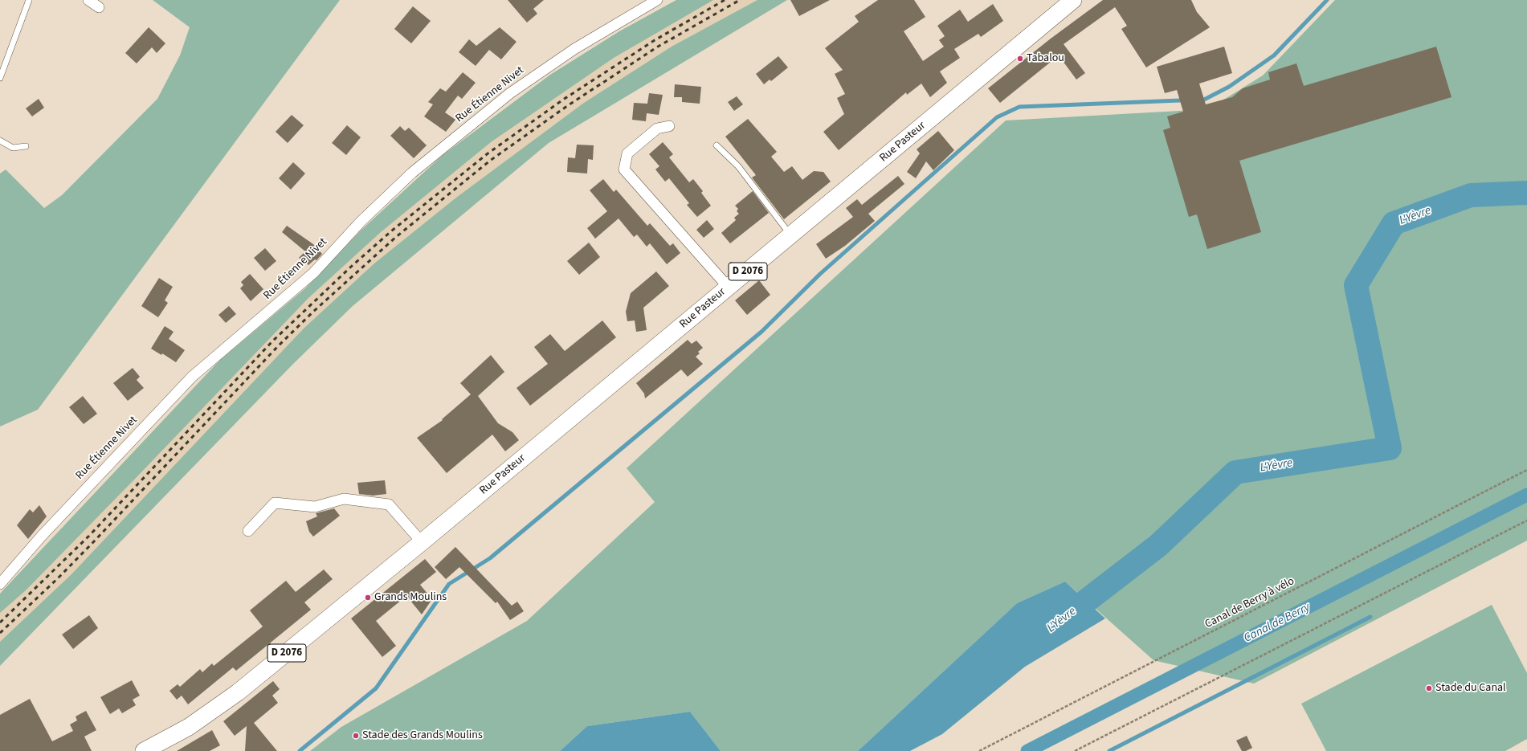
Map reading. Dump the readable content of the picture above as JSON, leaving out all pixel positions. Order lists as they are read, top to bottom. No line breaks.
{"streets":{"main road":["Rue Pasteur","D 2076"],"street":["Rue Étienne Nivet"],"path":["Canal de Berry à vélo"]},"crossings":[["Rue Pasteur","D 2076"]],"water":["L'Yèvre","Canal de Berry"],"places":["Tabalou","Grands Moulins","Stade du Canal","Stade des Grands Moulins"]}
